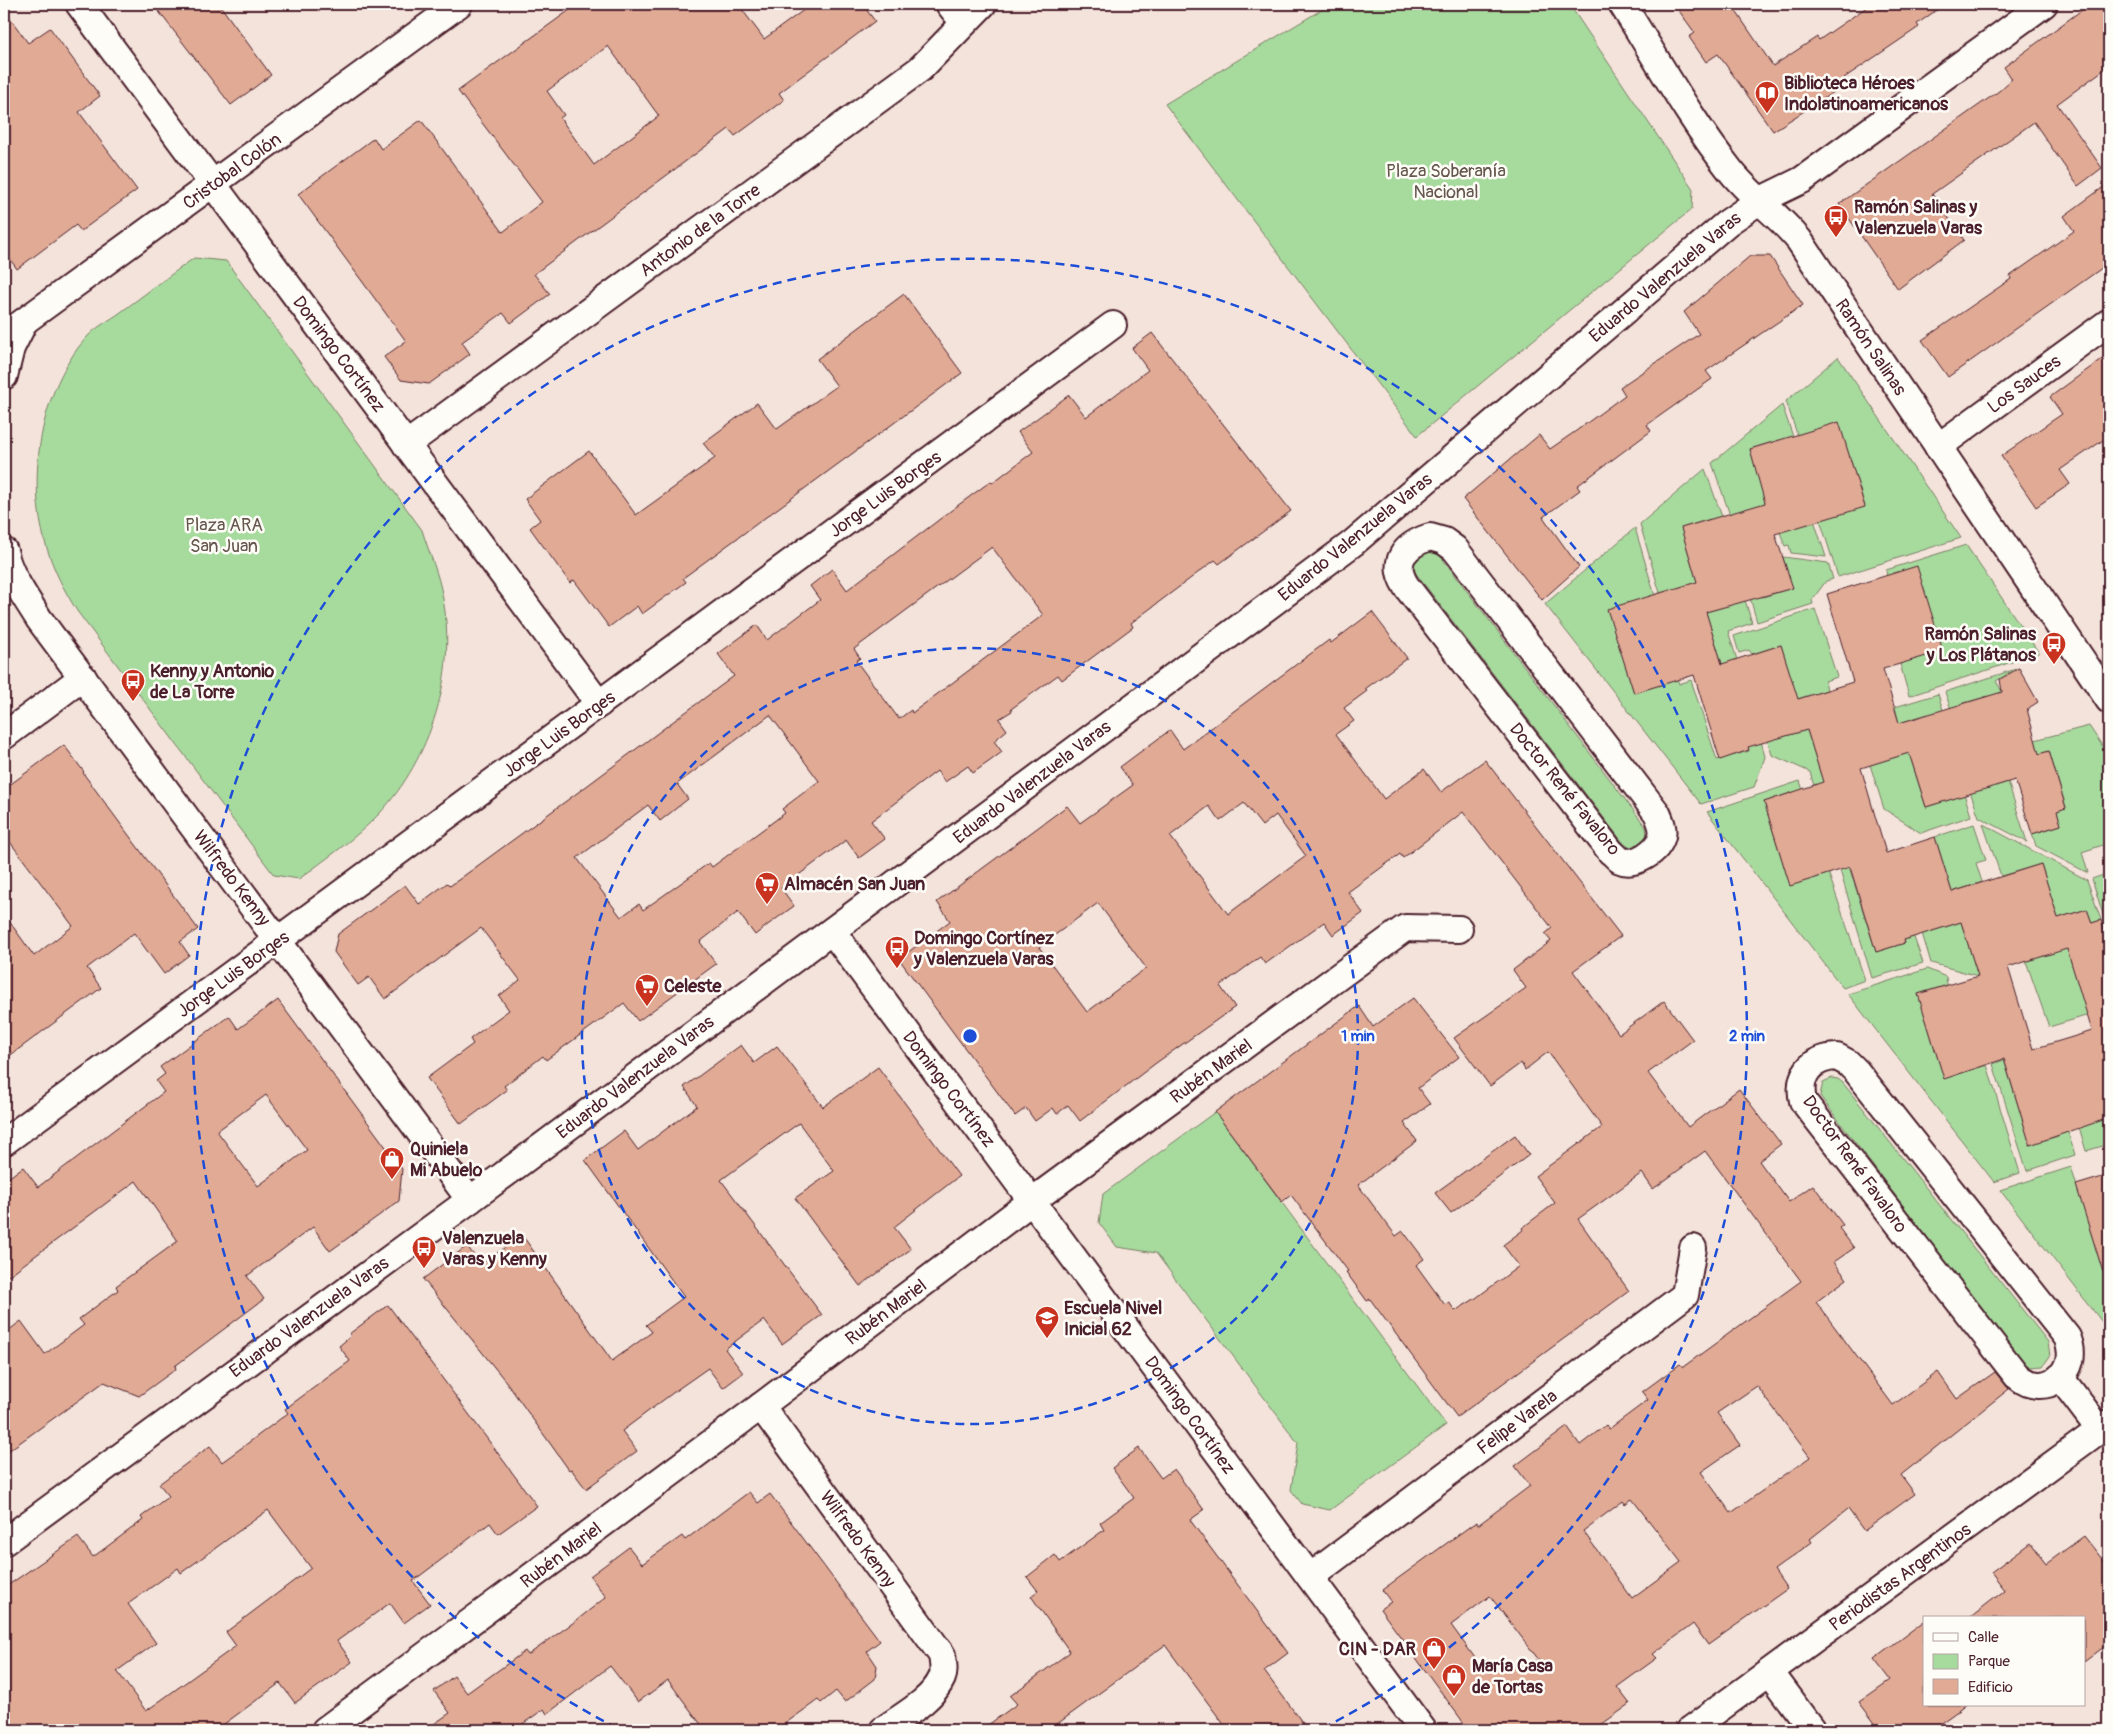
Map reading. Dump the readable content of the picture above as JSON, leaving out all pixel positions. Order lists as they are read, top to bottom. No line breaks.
{"streets":{"street":["Cristobal Colón","Antonio de la Torre","Eduardo Valenzuela Varas","Ramón Salinas","Domingo Cortínez","Los Sauces","Jorge Luis Borges","Doctor René Favaloro","Wilfredo Kenny","Rubén Mariel","Felipe Varela","Periodistas Argentinos"]},"crossings":[["Cristobal Colón","Domingo Cortínez"],["Antonio de la Torre","Domingo Cortínez"],["Eduardo Valenzuela Varas","Ramón Salinas"],["Eduardo Valenzuela Varas","Domingo Cortínez"],["Eduardo Valenzuela Varas","Wilfredo Kenny"],["Ramón Salinas","Los Sauces"],["Domingo Cortínez","Jorge Luis Borges"],["Domingo Cortínez","Rubén Mariel"],["Domingo Cortínez","Felipe Varela"],["Jorge Luis Borges","Wilfredo Kenny"],["Wilfredo Kenny","Rubén Mariel"]],"parks":["Plaza Soberanía Nacional","Plaza ARA San Juan"],"places":{"library":["Biblioteca Héroes Indolatinoamericanos"],"bus stop":["Ramón Salinas y Valenzuela Varas","Ramón Salinas y Los Plátanos","Kenny y Antonio de La Torre","Domingo Cortínez y Valenzuela Varas","Valenzuela Varas y Kenny"],"supermarket":["Almacén San Juan","Celeste"],"shop":["Quiniela Mi Abuelo","CIN - DAR","María Casa de Tortas"],"school or university":["Escuela Nivel Inicial 62"]},"legend":["Calle","Parque","Edificio"],"rings":["1 min","2 min"]}
